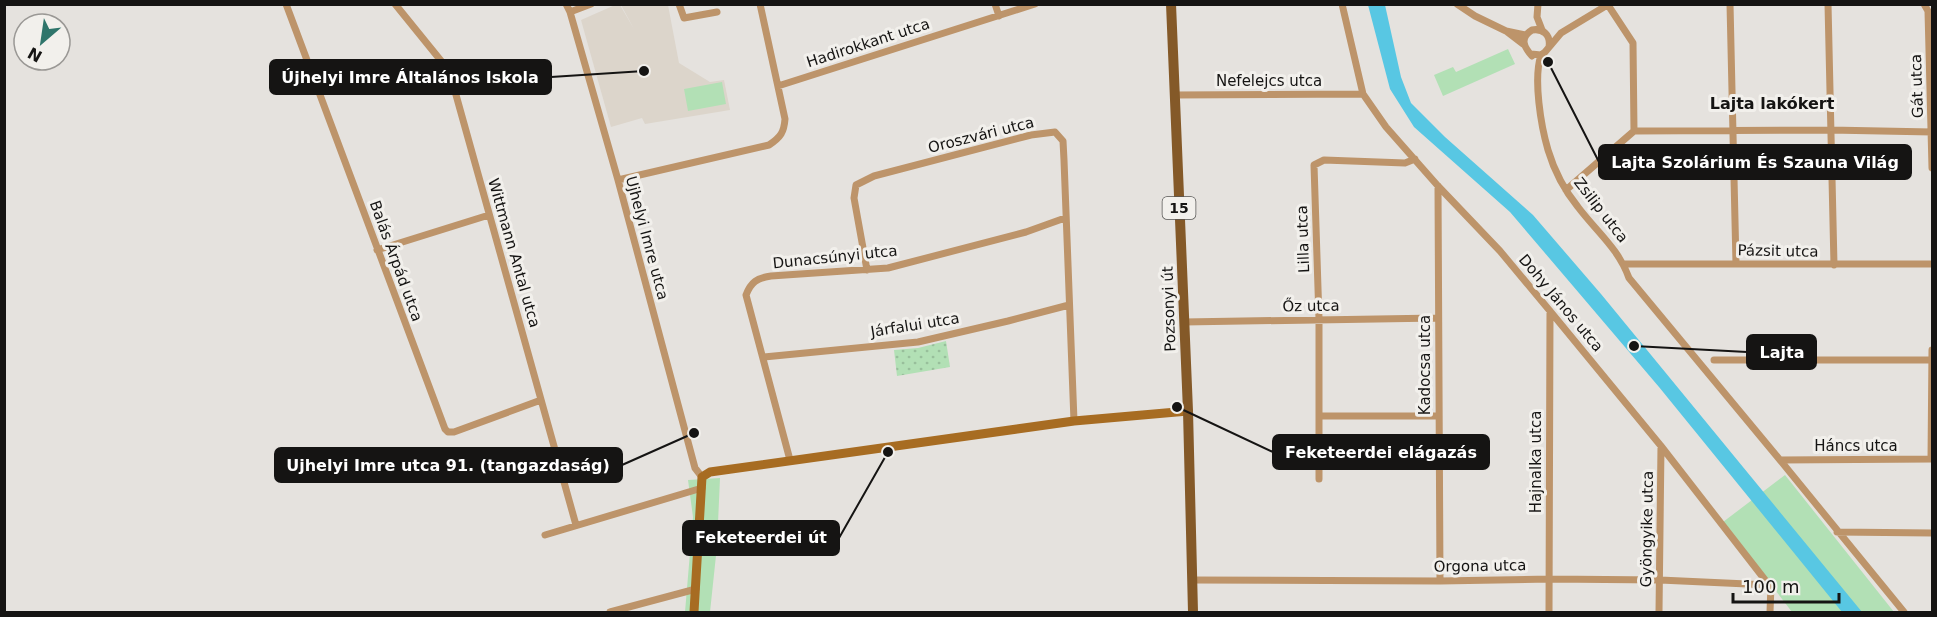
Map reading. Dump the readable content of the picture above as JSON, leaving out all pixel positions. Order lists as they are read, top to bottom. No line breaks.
{"streets":{"main road":["15","Pozsonyi út"],"street":["Hadirokkant utca","Nefelejcs utca","Gát utca","Oroszvári utca","Zsilip utca","Ujhelyi Imre utca","Lilla utca","Pázsit utca","Wittmann Antal utca","Dunacsúnyi utca","Balás Árpád utca","Dohy János utca","Őz utca","Járfalui utca","Kadocsa utca","Háncs utca","Hajnalka utca","Gyöngyike utca","Orgona utca"]},"crossings":[["Nefelejcs utca","Dohy János utca"],["Nefelejcs utca","Pozsonyi út"],["Oroszvári utca","Dunacsúnyi utca"],["Oroszvári utca","Járfalui utca"],["Zsilip utca","Pázsit utca"],["Zsilip utca","Háncs utca"],["Lilla utca","Dohy János utca"],["Lilla utca","Őz utca"],["Wittmann Antal utca","Balás Árpád utca"],["Dunacsúnyi utca","Járfalui utca"],["Dohy János utca","Kadocsa utca"],["Dohy János utca","Hajnalka utca"],["Dohy János utca","Gyöngyike utca"],["Dohy János utca","Orgona utca"],["Őz utca","Pozsonyi út"],["Őz utca","Kadocsa utca"],["Pozsonyi út","Orgona utca"],["Kadocsa utca","Orgona utca"],["Hajnalka utca","Orgona utca"],["Gyöngyike utca","Orgona utca"]],"districts":["Lajta lakókert"],"places":["Lajta Szolárium És Szauna Világ","Újhelyi Imre Általános Iskola","Lajta","Feketeerdei elágazás","Ujhelyi Imre utca 91. (tangazdaság)","Feketeerdei út"],"scale_bar":"100 m","north":"bottom left"}
